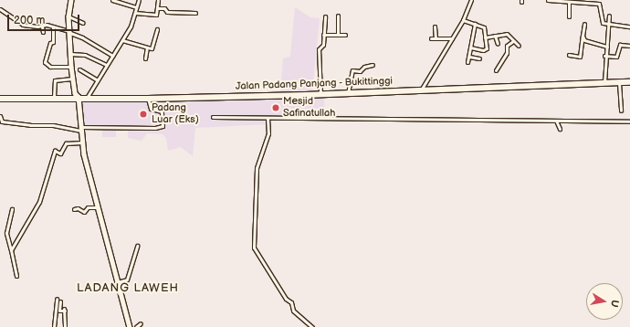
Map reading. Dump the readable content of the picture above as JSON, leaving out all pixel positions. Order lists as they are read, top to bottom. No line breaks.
{"streets":{"highway":["Jalan Padang Panjang - Bukittinggi"]},"districts":["LADANG LAWEH"],"places":["Mesjid Safinatullah","Padang Luar (Eks)"],"scale_bar":"200 m","north":"right"}
